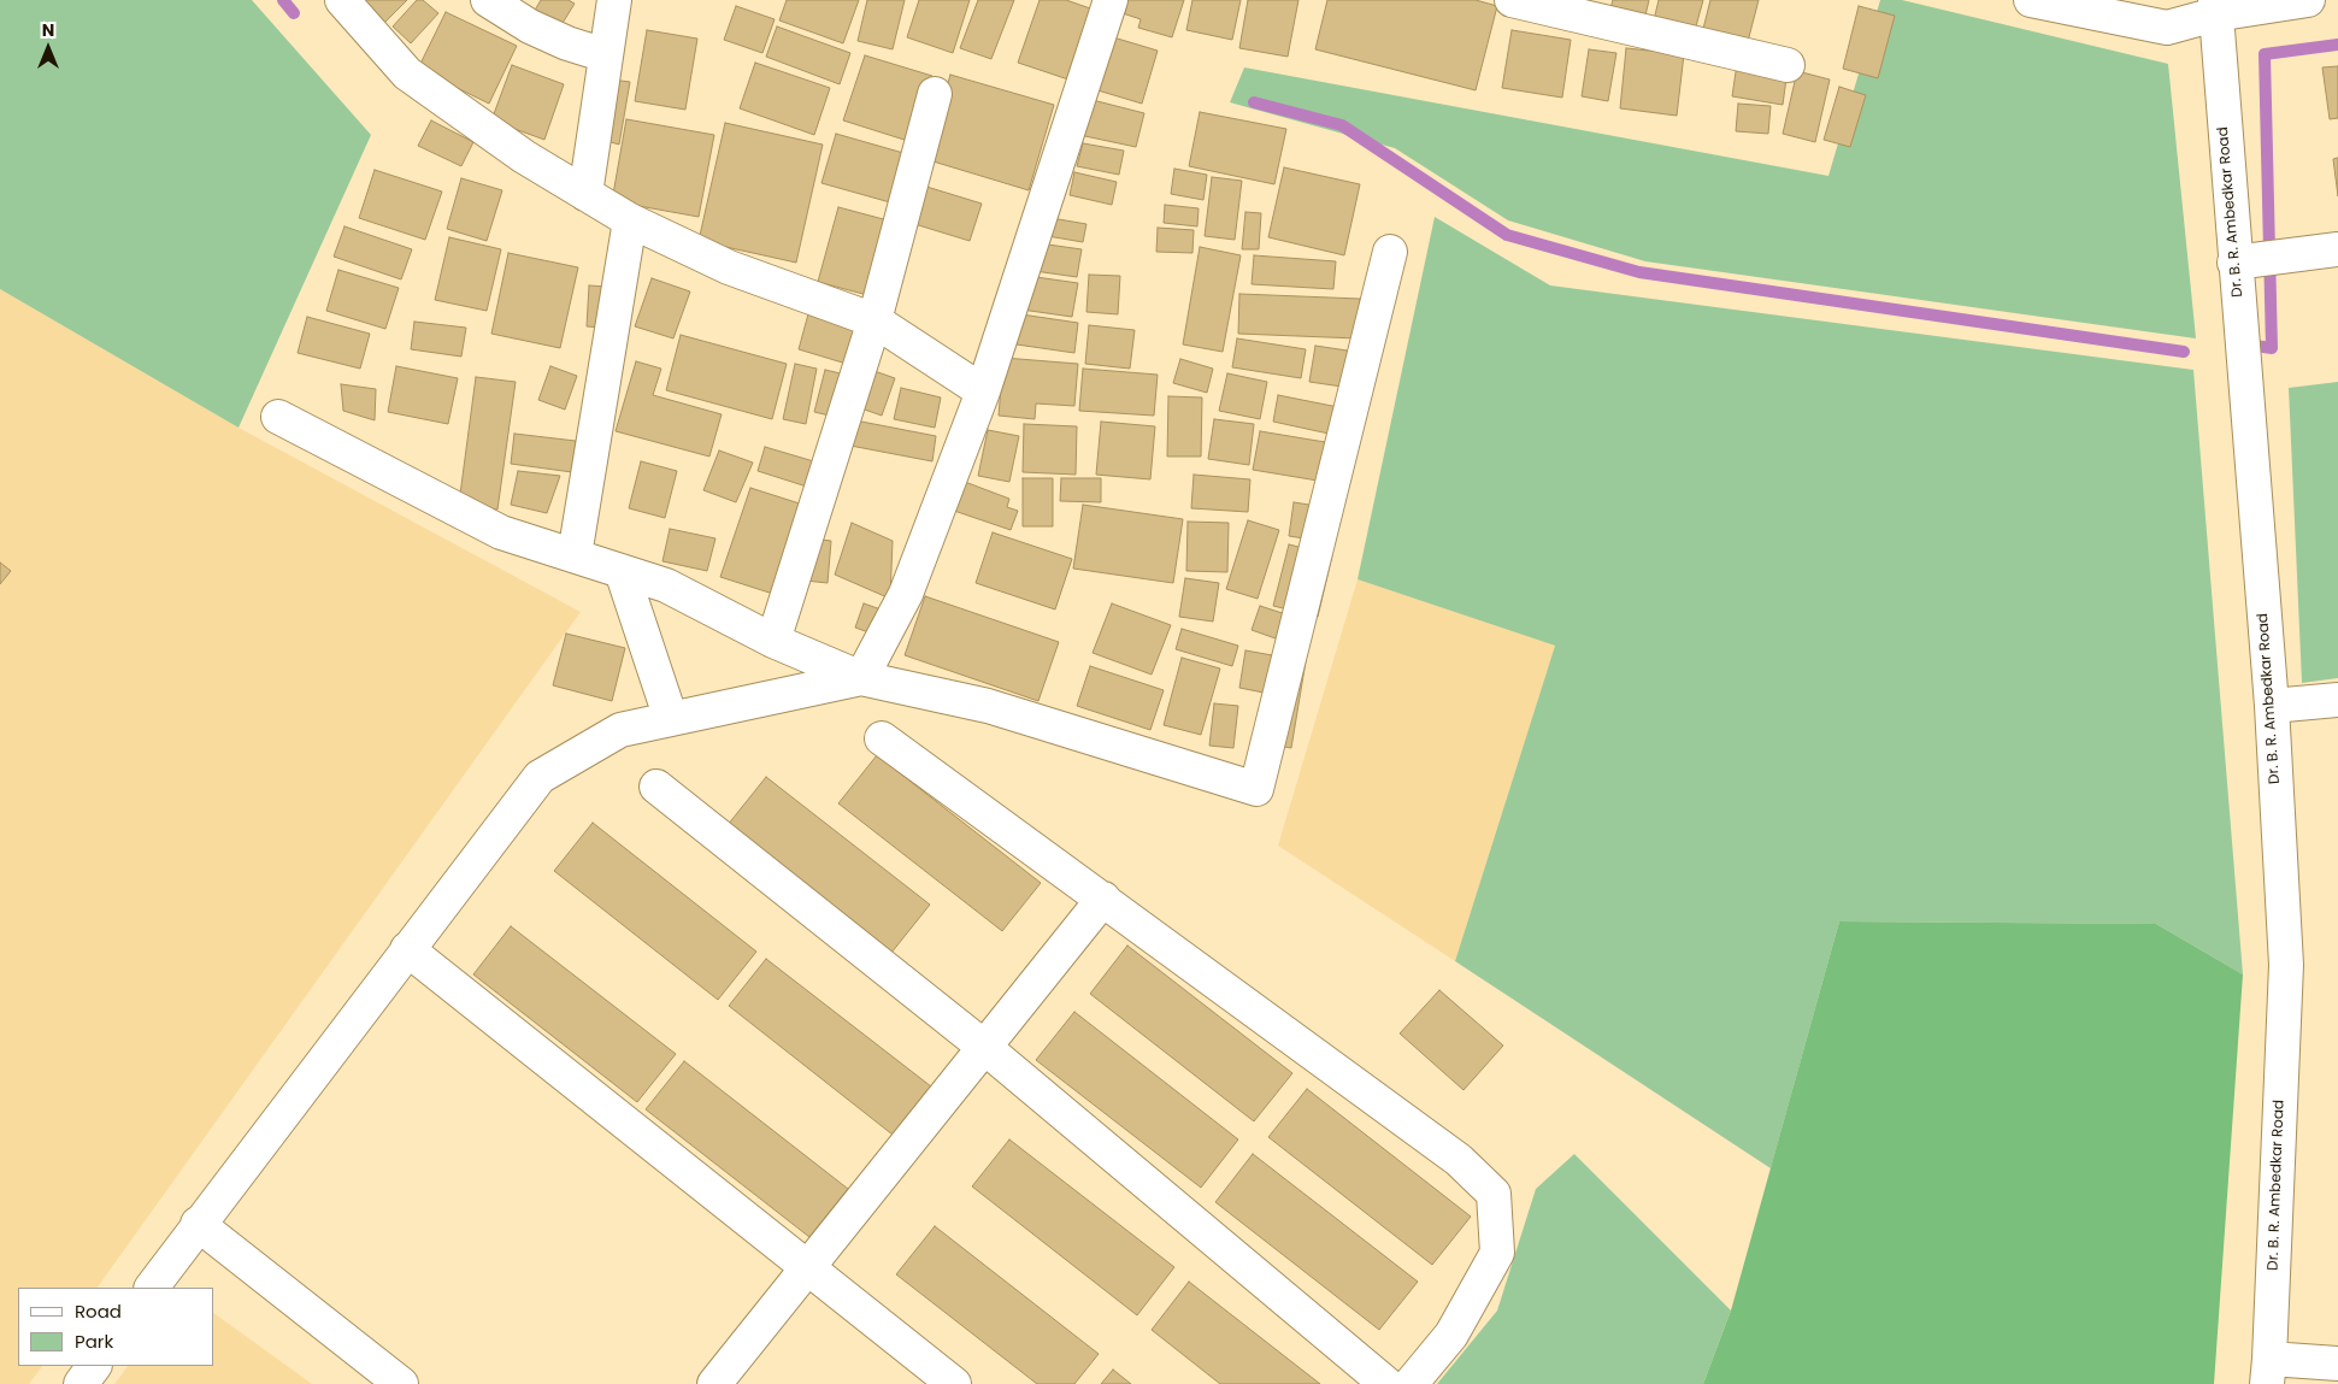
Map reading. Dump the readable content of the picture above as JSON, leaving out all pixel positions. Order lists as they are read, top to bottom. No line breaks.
{"streets":{"street":["Dr. B. R. Ambedkar Road"]},"legend":["Road","Park"],"north":"top"}
